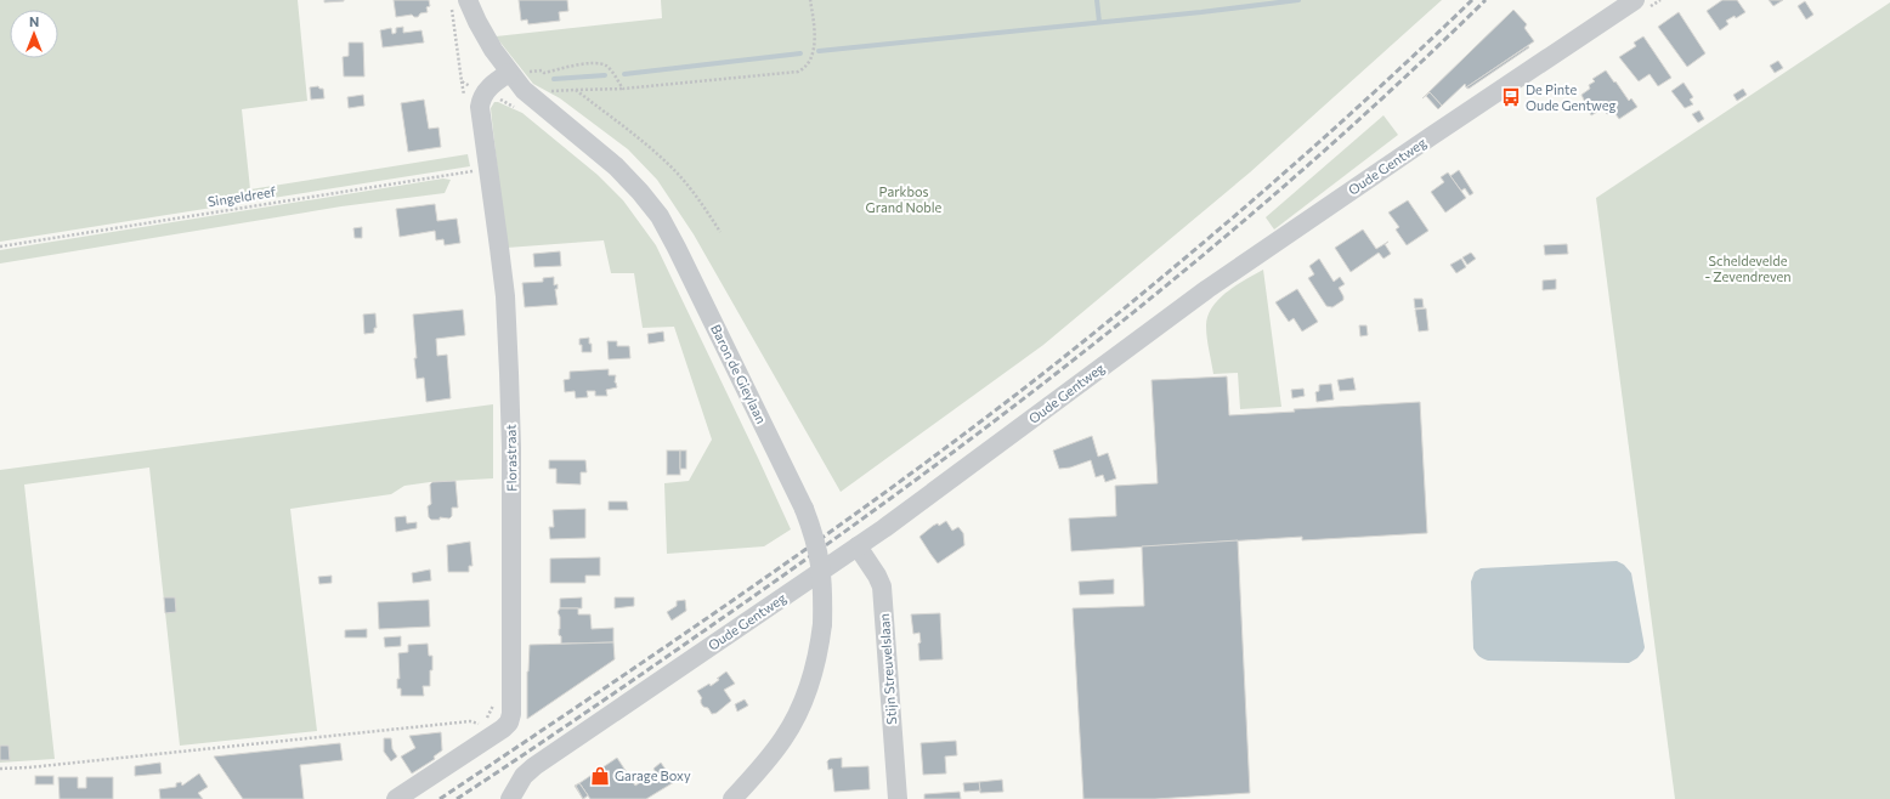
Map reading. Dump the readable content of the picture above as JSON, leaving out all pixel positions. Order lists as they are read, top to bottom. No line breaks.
{"streets":{"street":["Oude Gentweg","Baron de Gieylaan","Florastraat","Stijn Streuvelslaan"],"path":["Singeldreef"]},"crossings":[["Oude Gentweg","Stijn Streuvelslaan"]],"parks":["Parkbos Grand Noble","Scheldevelde - Zevendreven"],"places":{"bus stop":["De Pinte Oude Gentweg"],"shop":["Garage Boxy"]},"north":"top"}
